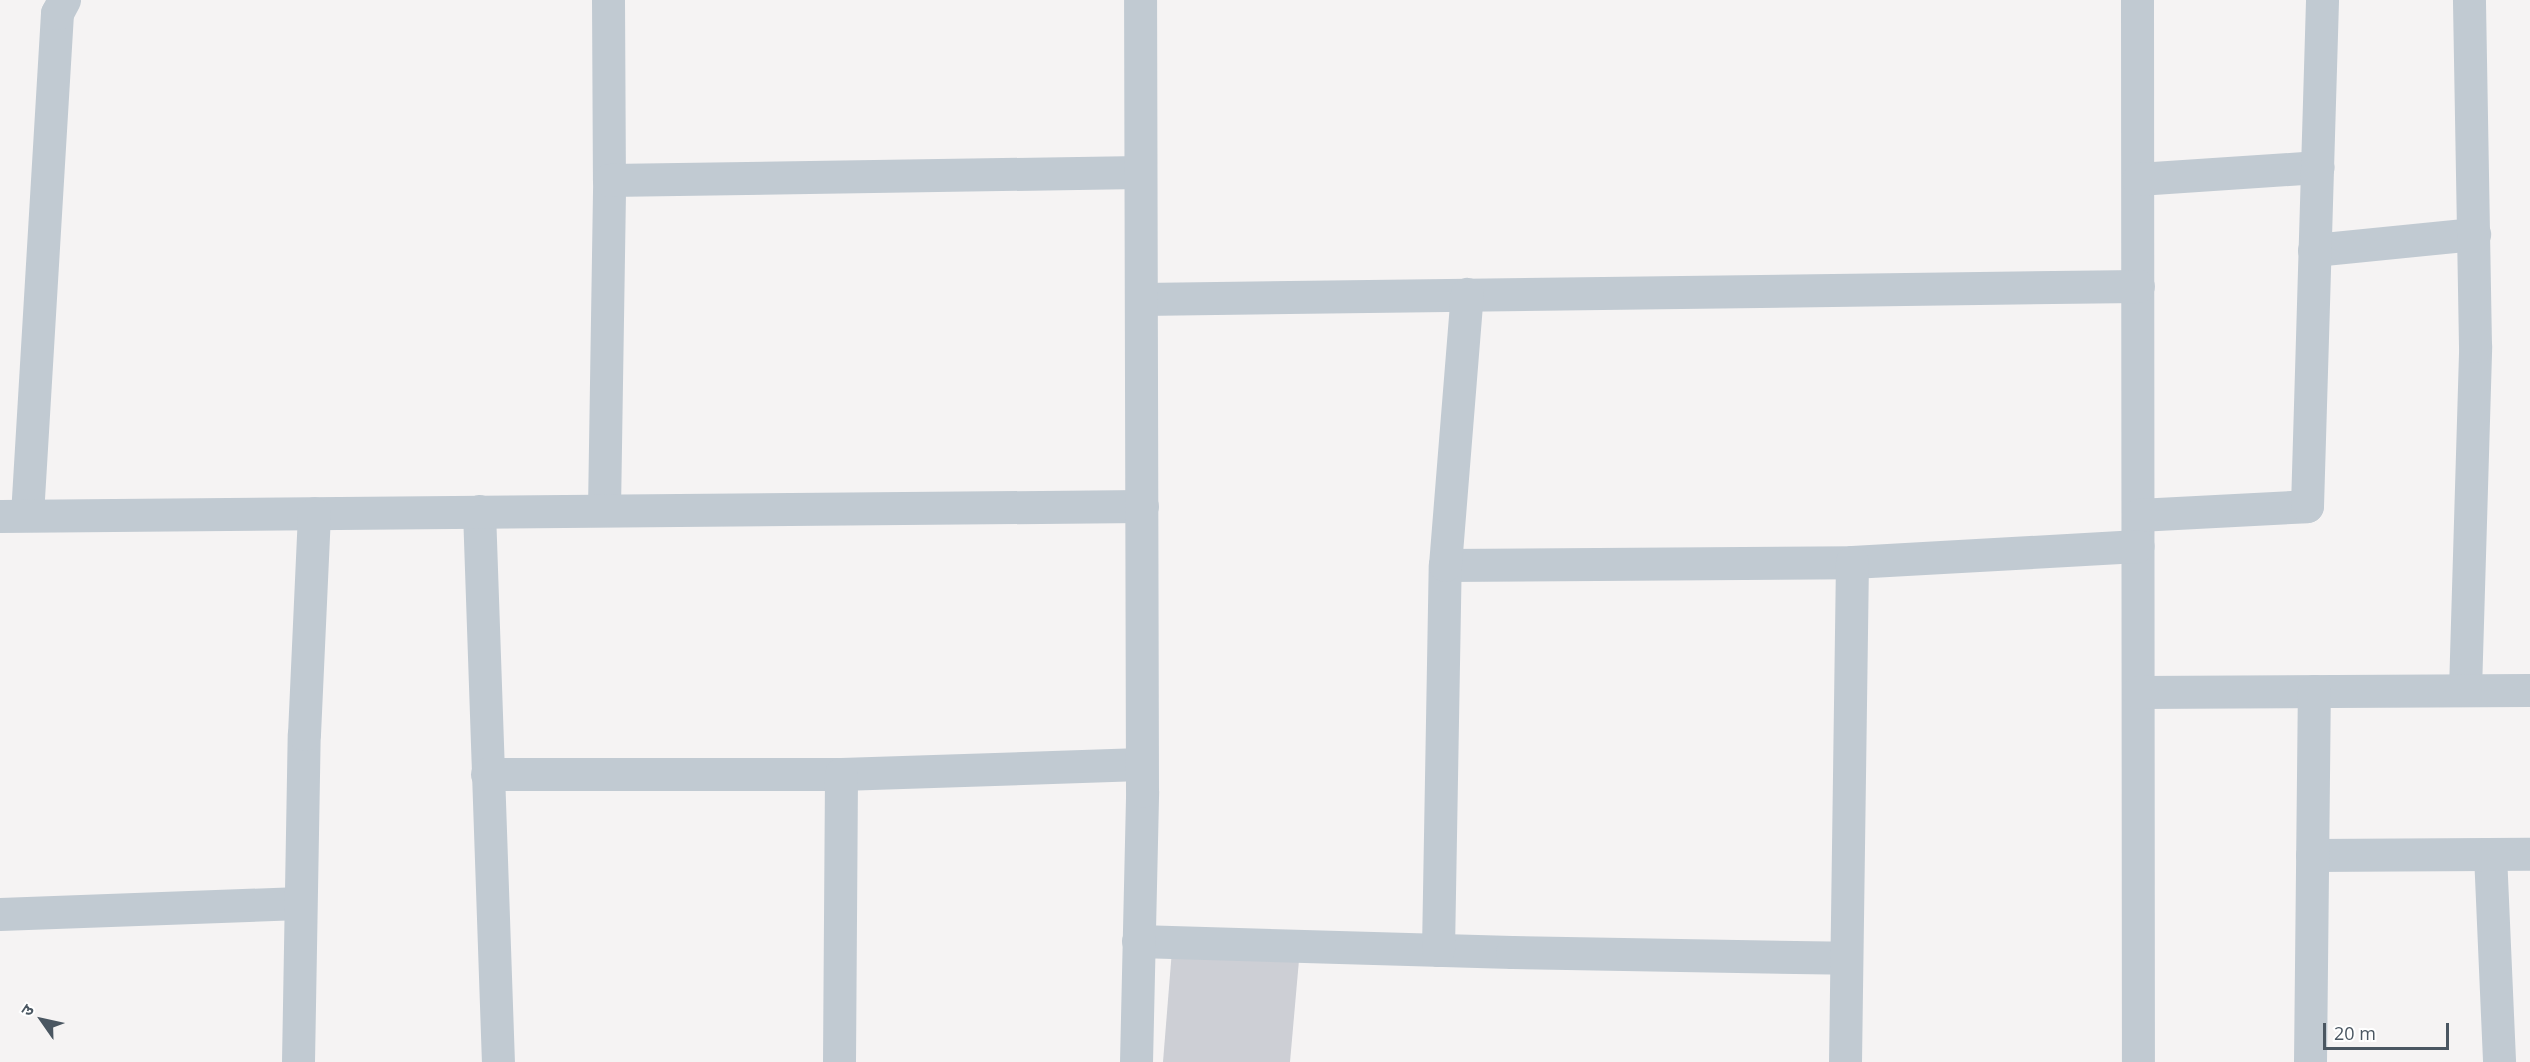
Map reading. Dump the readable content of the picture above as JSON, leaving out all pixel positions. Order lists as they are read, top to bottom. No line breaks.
{"scale_bar":"20 m","north":"top left"}
